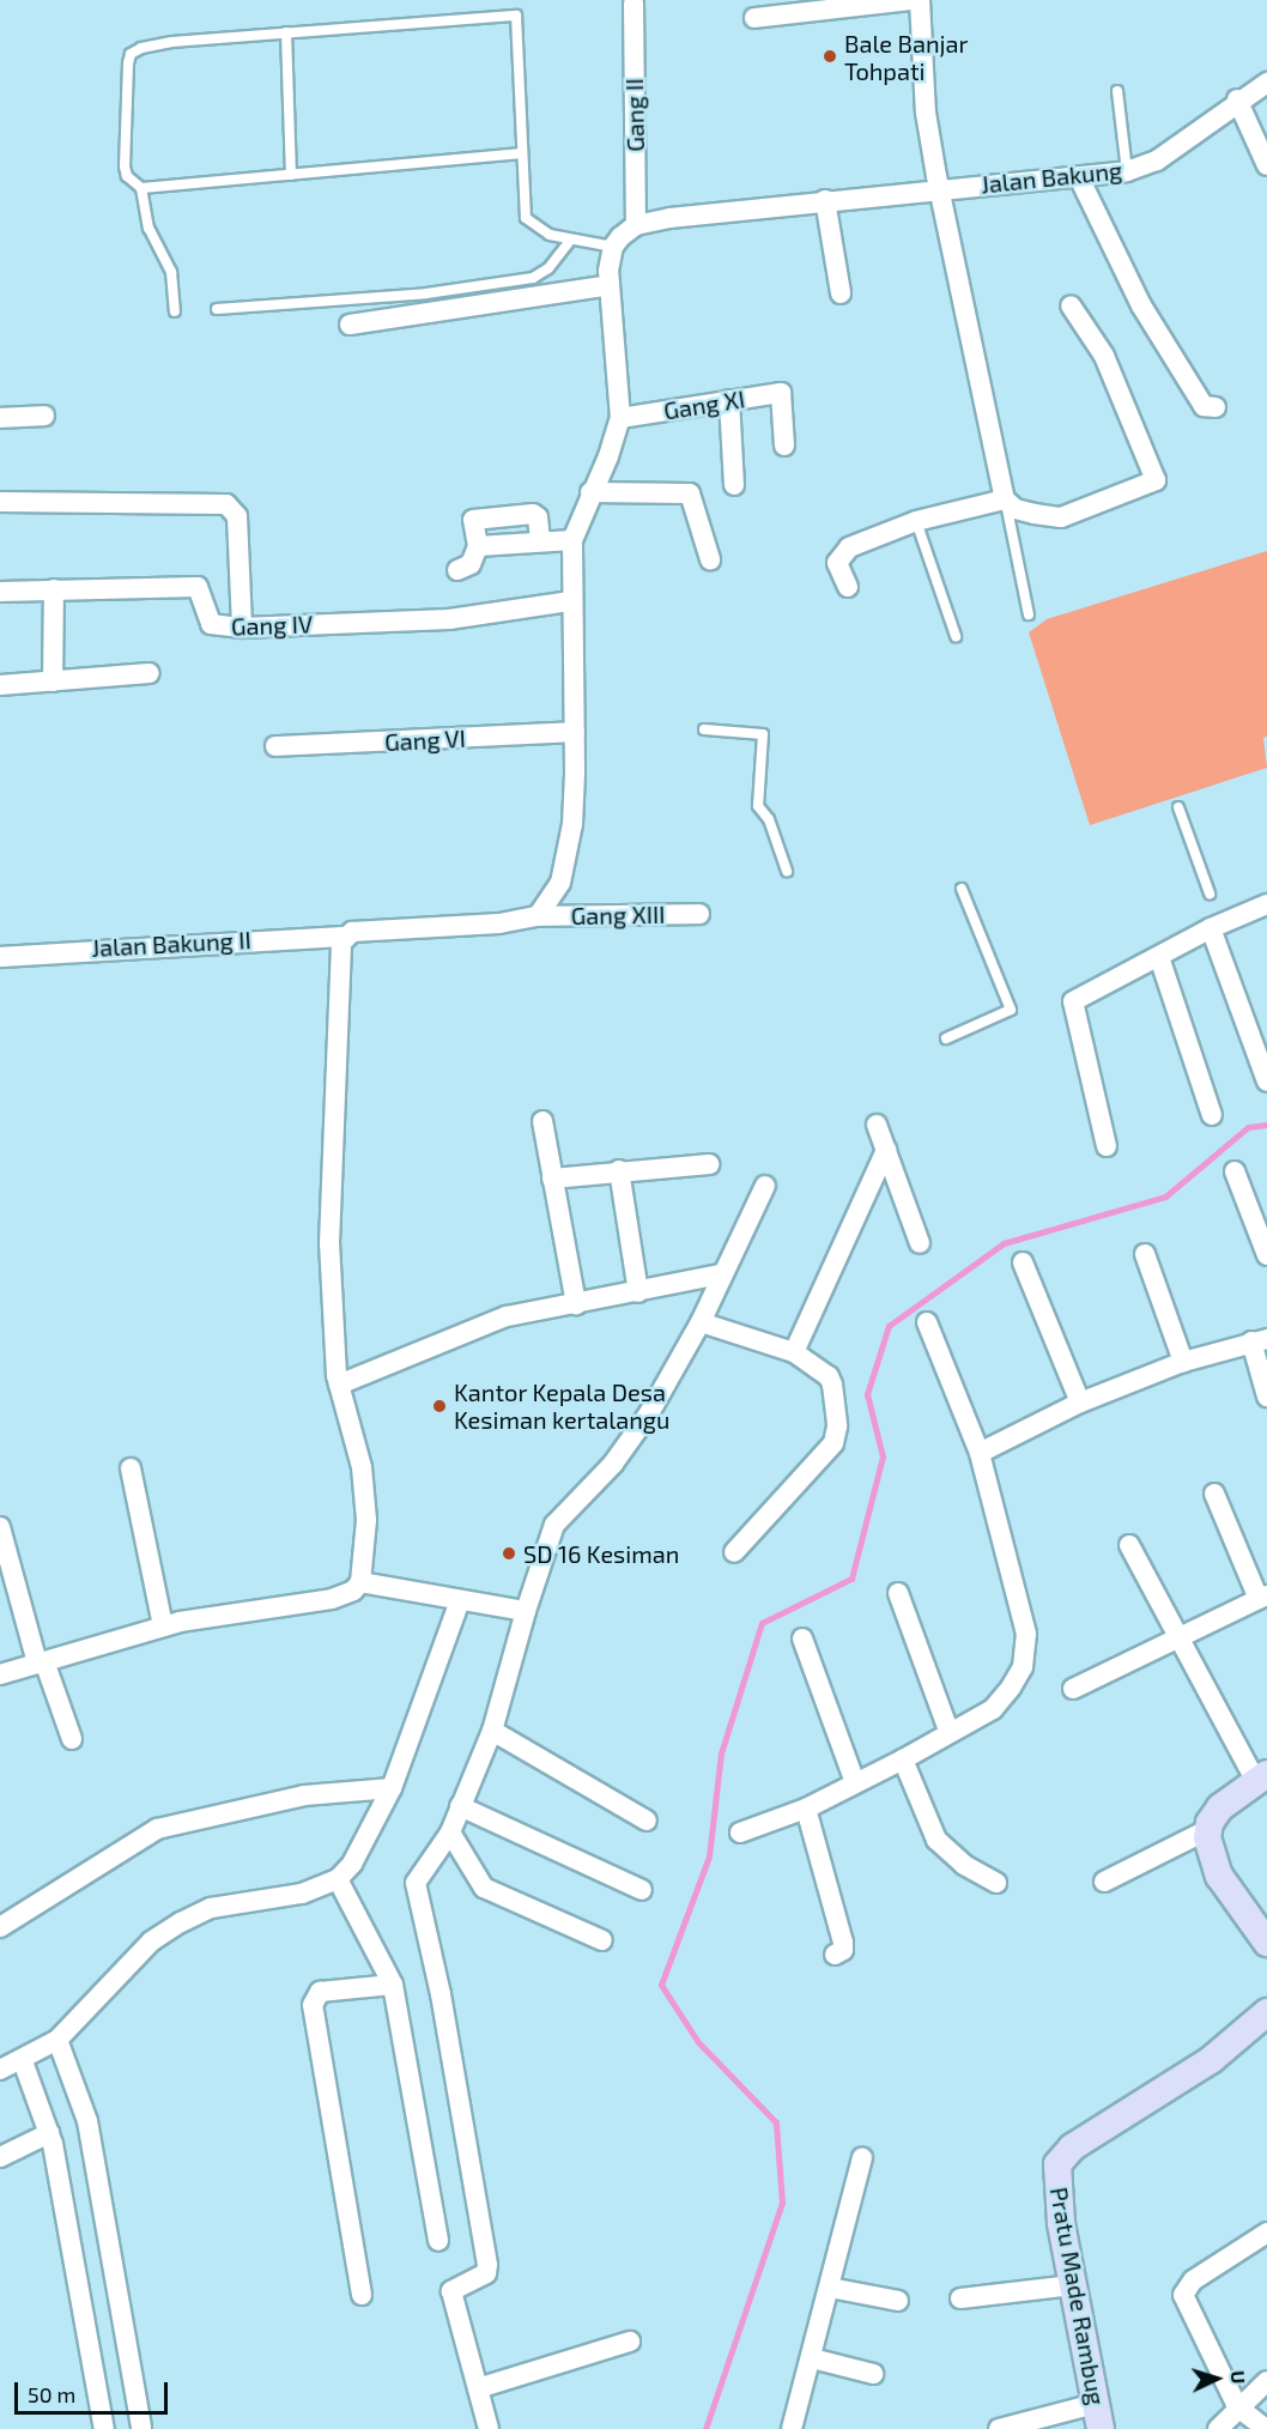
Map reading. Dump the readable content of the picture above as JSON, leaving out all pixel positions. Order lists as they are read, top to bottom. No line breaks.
{"streets":{"street":["Gang II","Jalan Bakung","Gang XI","Gang IV","Gang VI","Gang XIII","Jalan Bakung II","Pratu Made Rambug"]},"crossings":[["Gang II","Jalan Bakung"],["Gang XIII","Jalan Bakung II"]],"places":["Bale Banjar Tohpati","Kantor Kepala Desa Kesiman kertalangu","SD 16 Kesiman"],"scale_bar":"50 m","north":"right"}
